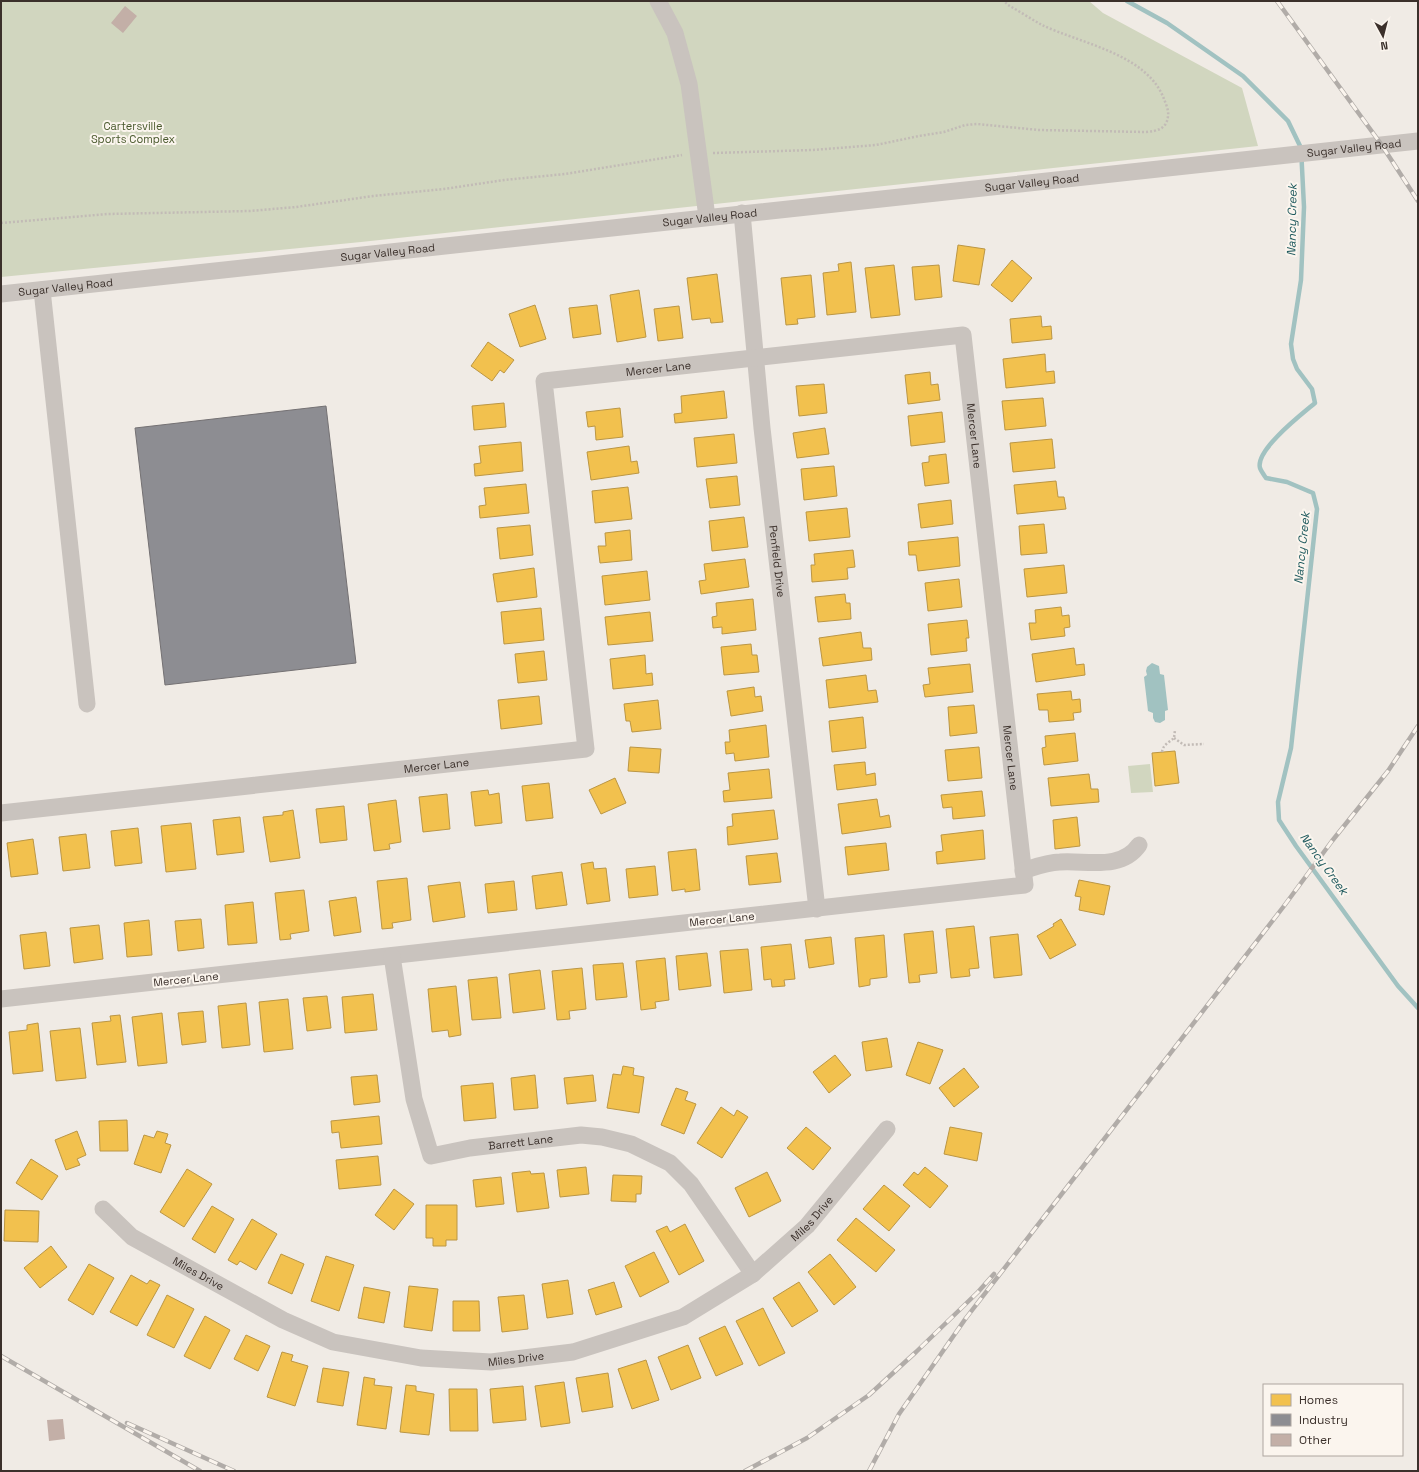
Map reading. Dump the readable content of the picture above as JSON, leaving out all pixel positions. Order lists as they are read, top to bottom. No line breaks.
{"streets":{"street":["Sugar Valley Road","Mercer Lane","Penfield Drive","Barrett Lane","Miles Drive"]},"crossings":[["Sugar Valley Road","Penfield Drive"],["Mercer Lane","Penfield Drive"],["Mercer Lane","Barrett Lane"],["Barrett Lane","Miles Drive"]],"water":["Nancy Creek"],"parks":["Cartersville Sports Complex"],"legend":["Homes","Industry","Other"],"north":"bottom"}
